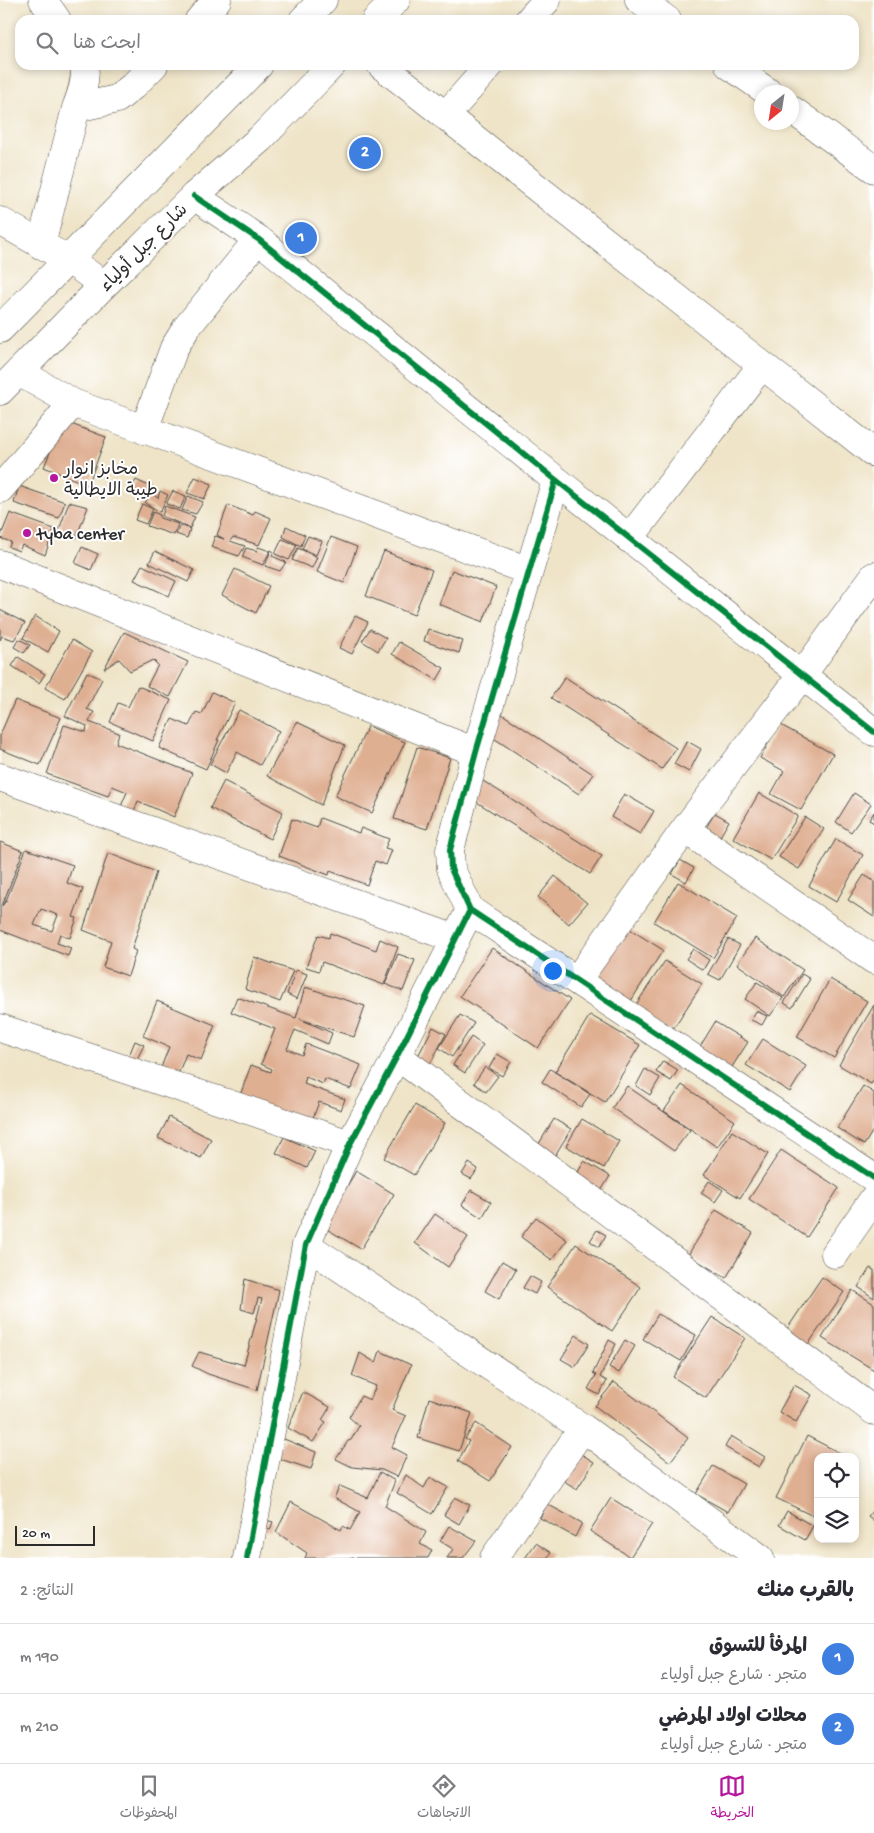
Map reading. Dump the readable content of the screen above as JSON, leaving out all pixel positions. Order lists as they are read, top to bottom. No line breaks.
{"streets":{"street":["شارع جبل أولياء"]},"places":["مخابز انوار طيبة الايطالية","tyba center"],"scale_bar":"20 m","north":"bottom left","page":{"search":"ابحث هنا","pins":["2","1"],"scale":"20 m","heading":["بالقرب منك","النتائج: 2"],"list":[{"mark":"1","name":"المرفأ للتسوق","note":"متجر · شارع جبل أولياء","value":"190 m"},{"mark":"2","name":"محلات اولاد المرضي","note":"متجر · شارع جبل أولياء","value":"210 m"}],"nav":["الخريطة","الاتجاهات","المحفوظات"]}}
